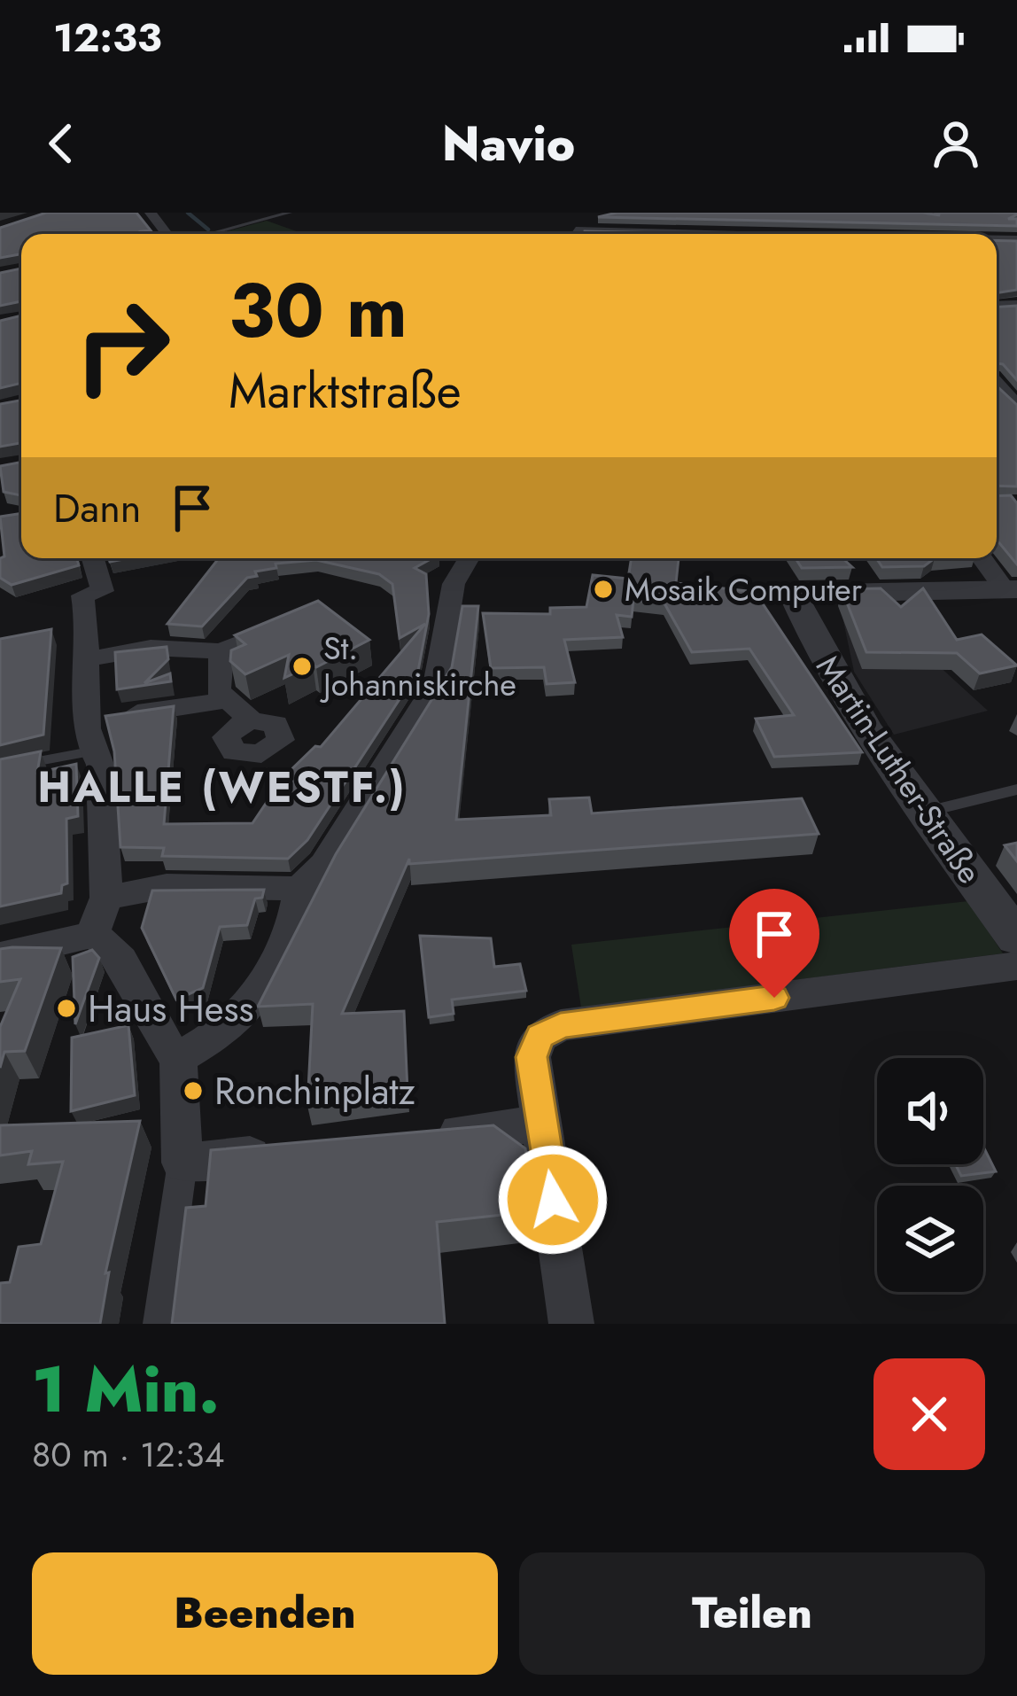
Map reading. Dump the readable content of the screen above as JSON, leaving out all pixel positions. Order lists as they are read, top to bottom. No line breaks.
{"streets":{"street":["Martin-Luther-Straße"]},"districts":["HALLE (WESTF.)"],"places":["Mosaik Computer","St. Johanniskirche","Haus Hess","Ronchinplatz"],"page":{"status":"12:33","header":"Navio","turn":["30 m","Marktstraße"],"then":"Dann","heading":["1 Min.","80 m · 12:34"],"buttons":["Beenden","Teilen"]}}
